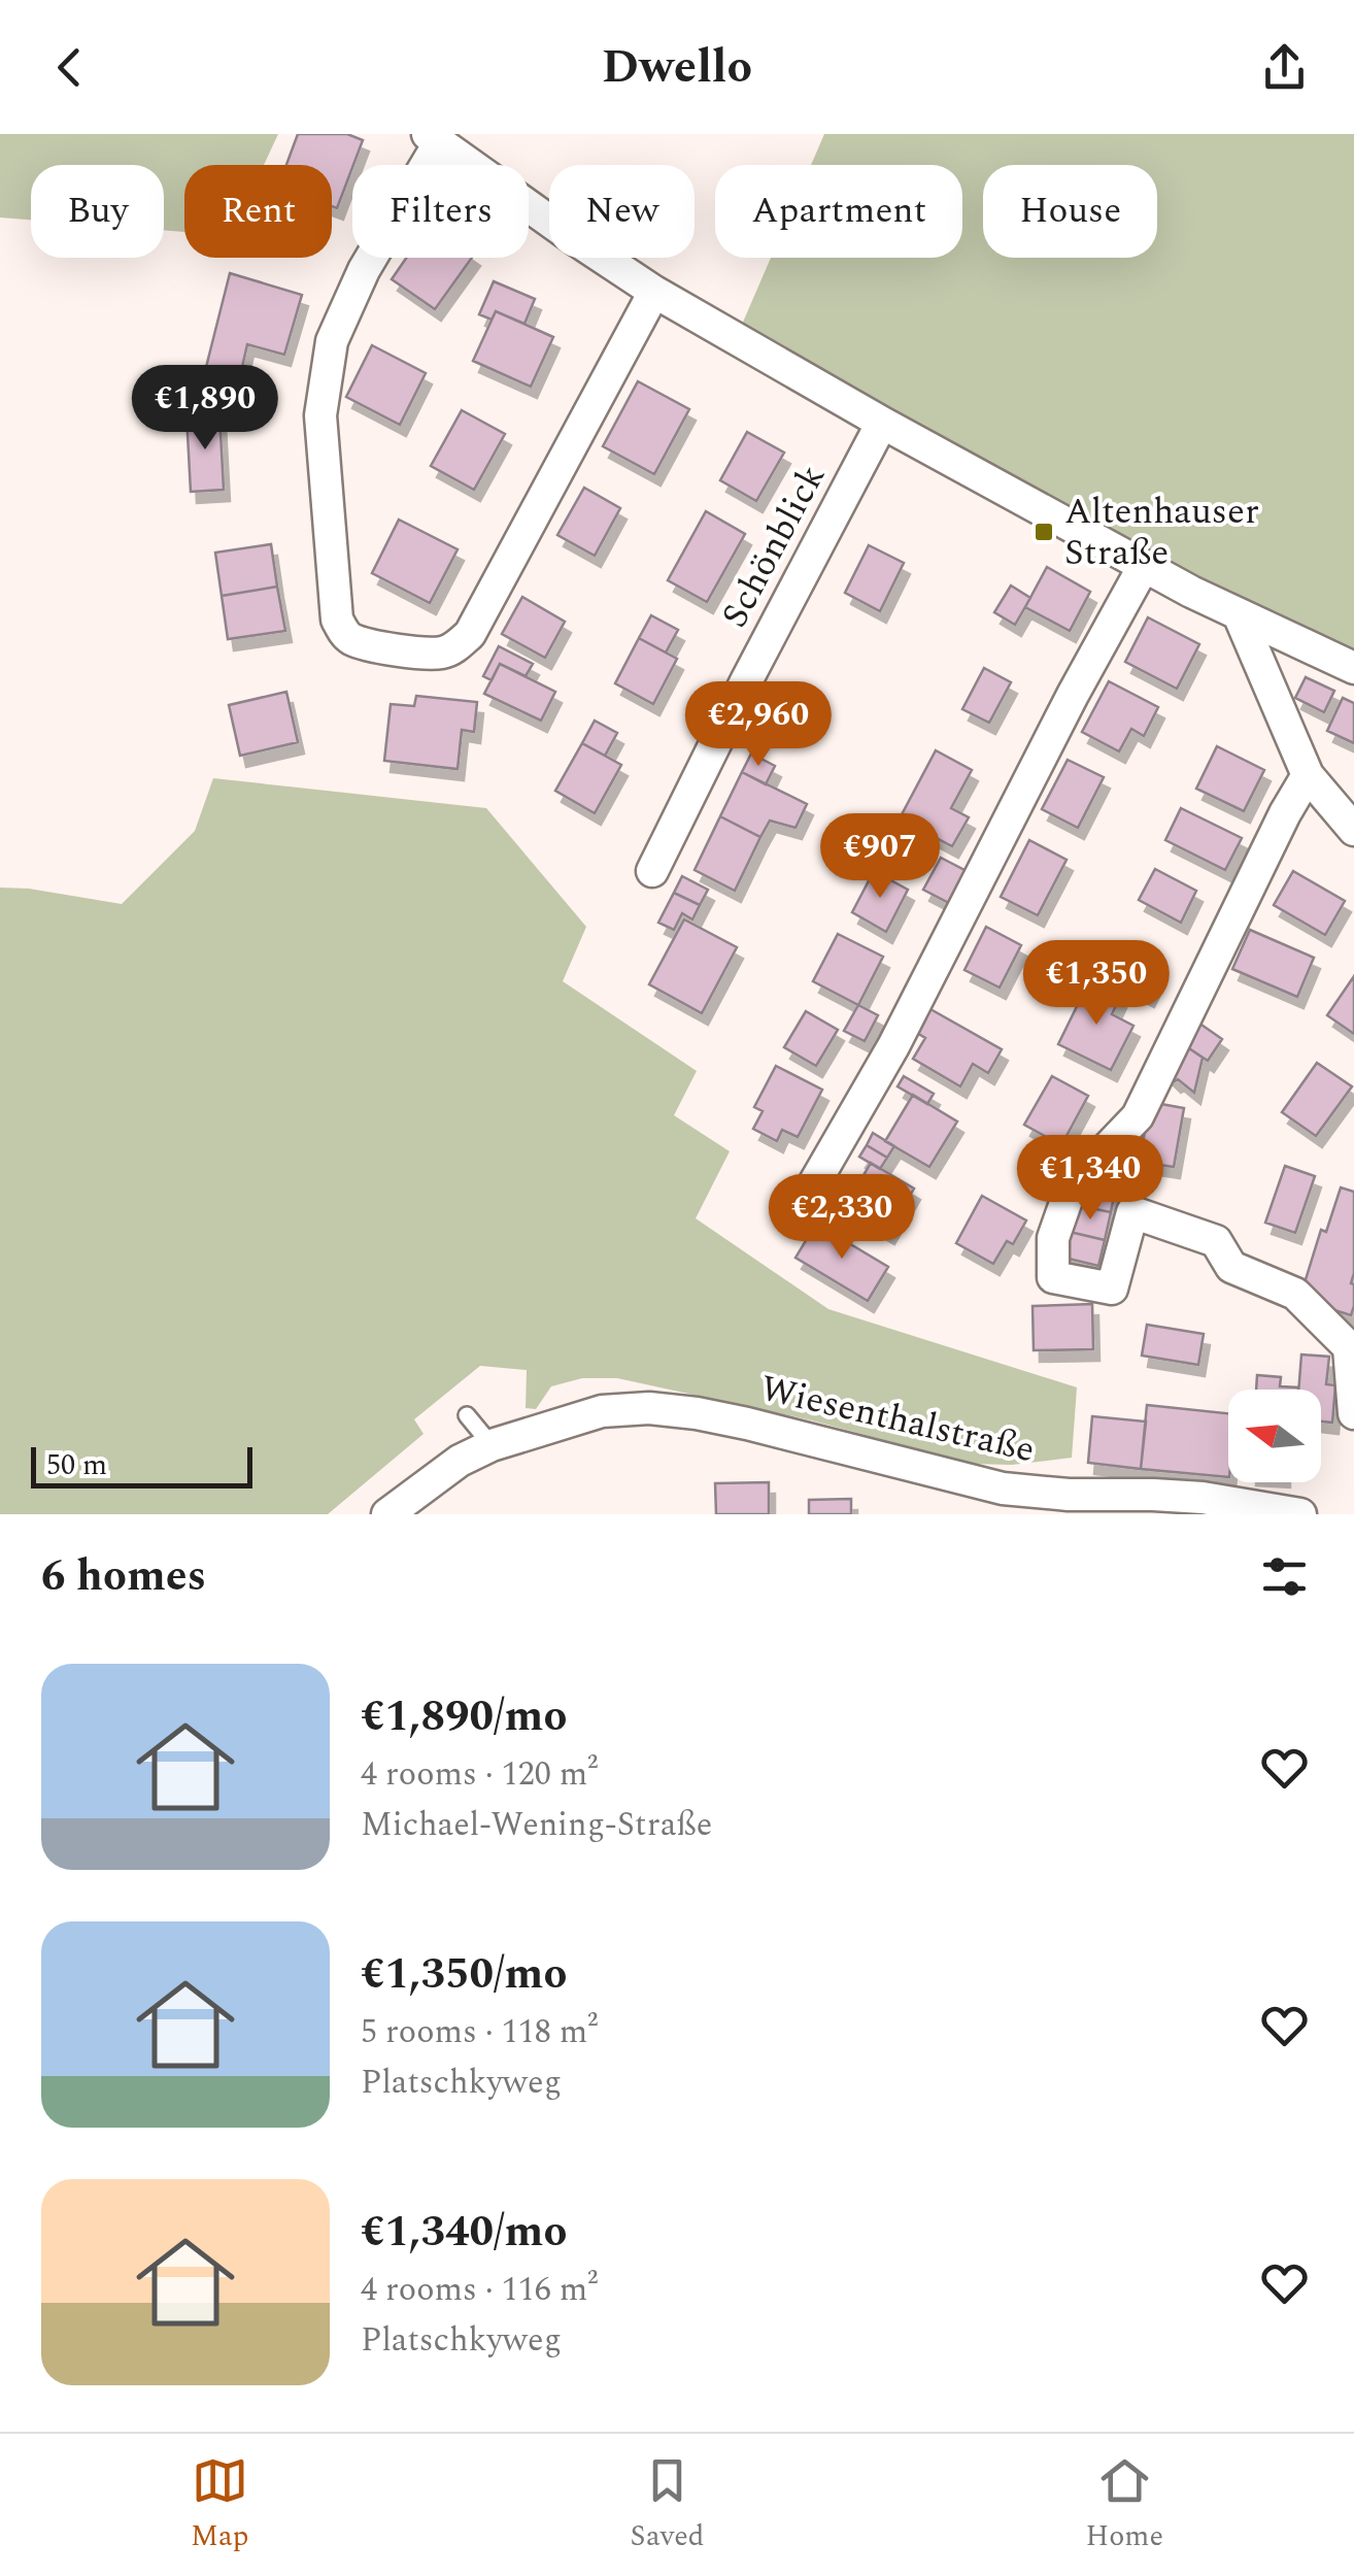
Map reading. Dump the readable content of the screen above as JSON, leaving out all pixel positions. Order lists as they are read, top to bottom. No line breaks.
{"streets":{"street":["Schönblick","Wiesenthalstraße"]},"places":{"transit":["Altenhauser Straße"]},"scale_bar":"50 m","north":"left","page":{"header":"Dwello","chip":["Buy","Rent","Filters","New","Apartment","House"],"price":["€1,890","€2,960","€907","€1,350","€1,340","€2,330"],"scale":"50 m","heading":"6 homes","list":[{"name":"€1,890/mo","note":"4 rooms · 120 m² · Michael-Wening-Straße"},{"name":"€1,350/mo","note":"5 rooms · 118 m² · Platschkyweg"},{"name":"€1,340/mo","note":"4 rooms · 116 m² · Platschkyweg"}],"tabs":["Map","Saved","Home"]}}
